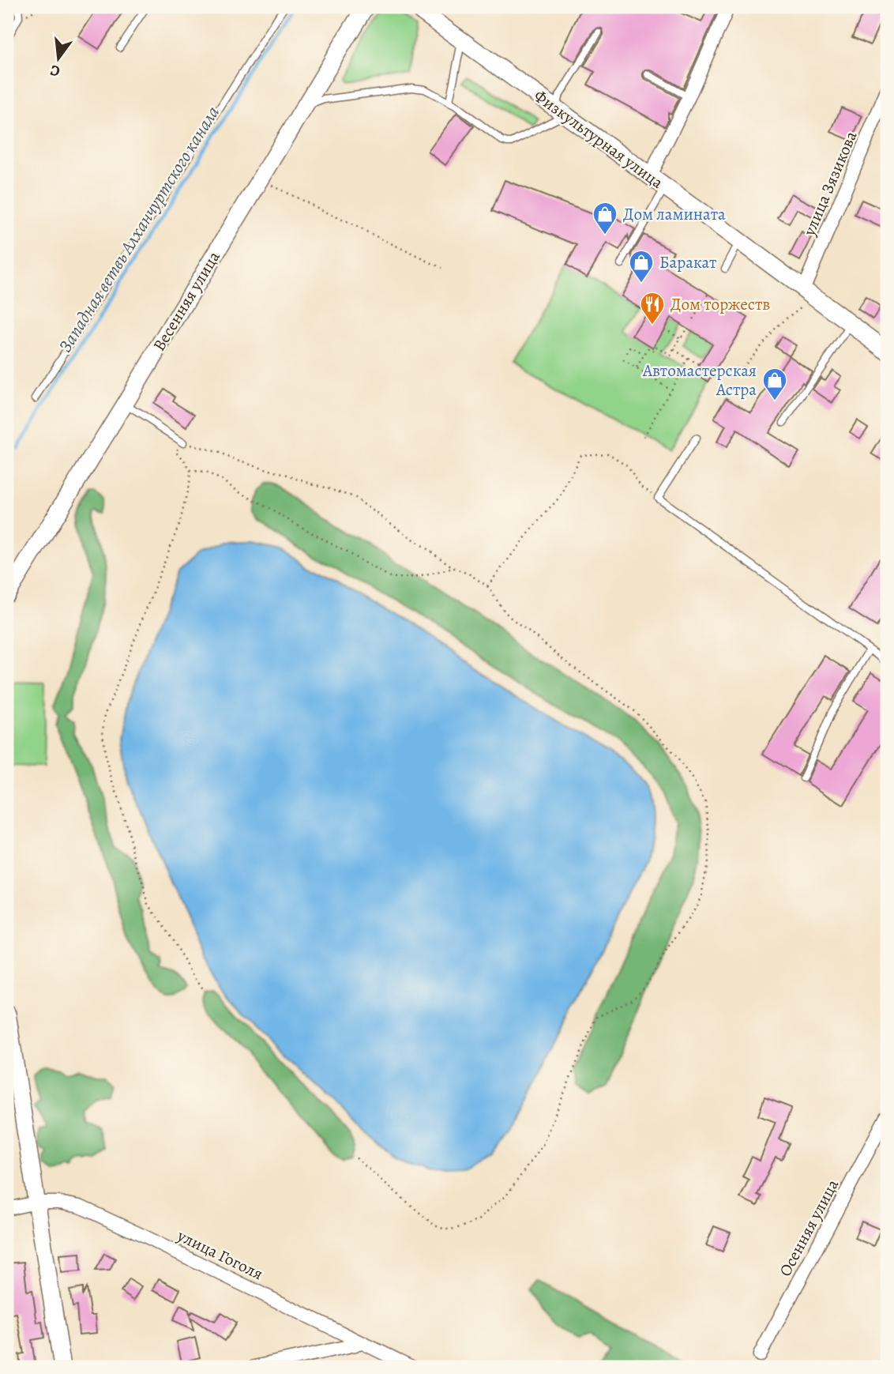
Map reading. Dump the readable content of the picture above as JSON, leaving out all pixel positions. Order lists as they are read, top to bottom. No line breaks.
{"streets":{"street":["Физкультурная улица","улица Зязикова","Весенняя улица","Осенняя улица","улица Гоголя"]},"crossings":[["Физкультурная улица","улица Зязикова"]],"water":["Западная ветвь Алханчуртского канала"],"places":{"shop":["Дом ламината","Баракат","Автомастерская Астра"],"restaurant":["Дом торжеств"]},"north":"bottom"}
